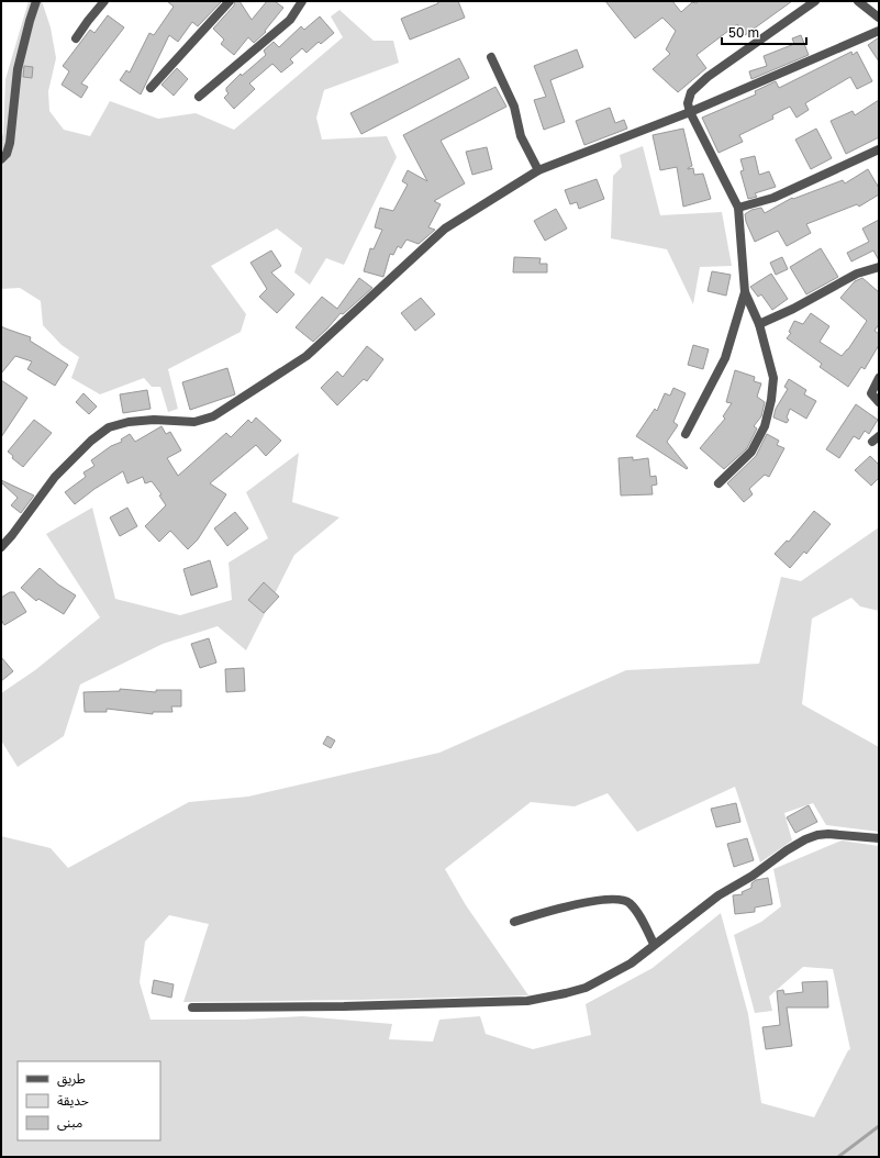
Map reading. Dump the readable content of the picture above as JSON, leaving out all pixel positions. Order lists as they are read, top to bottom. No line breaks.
{"legend":["طريق","حديقة","مبنى"],"scale_bar":"50 m"}
